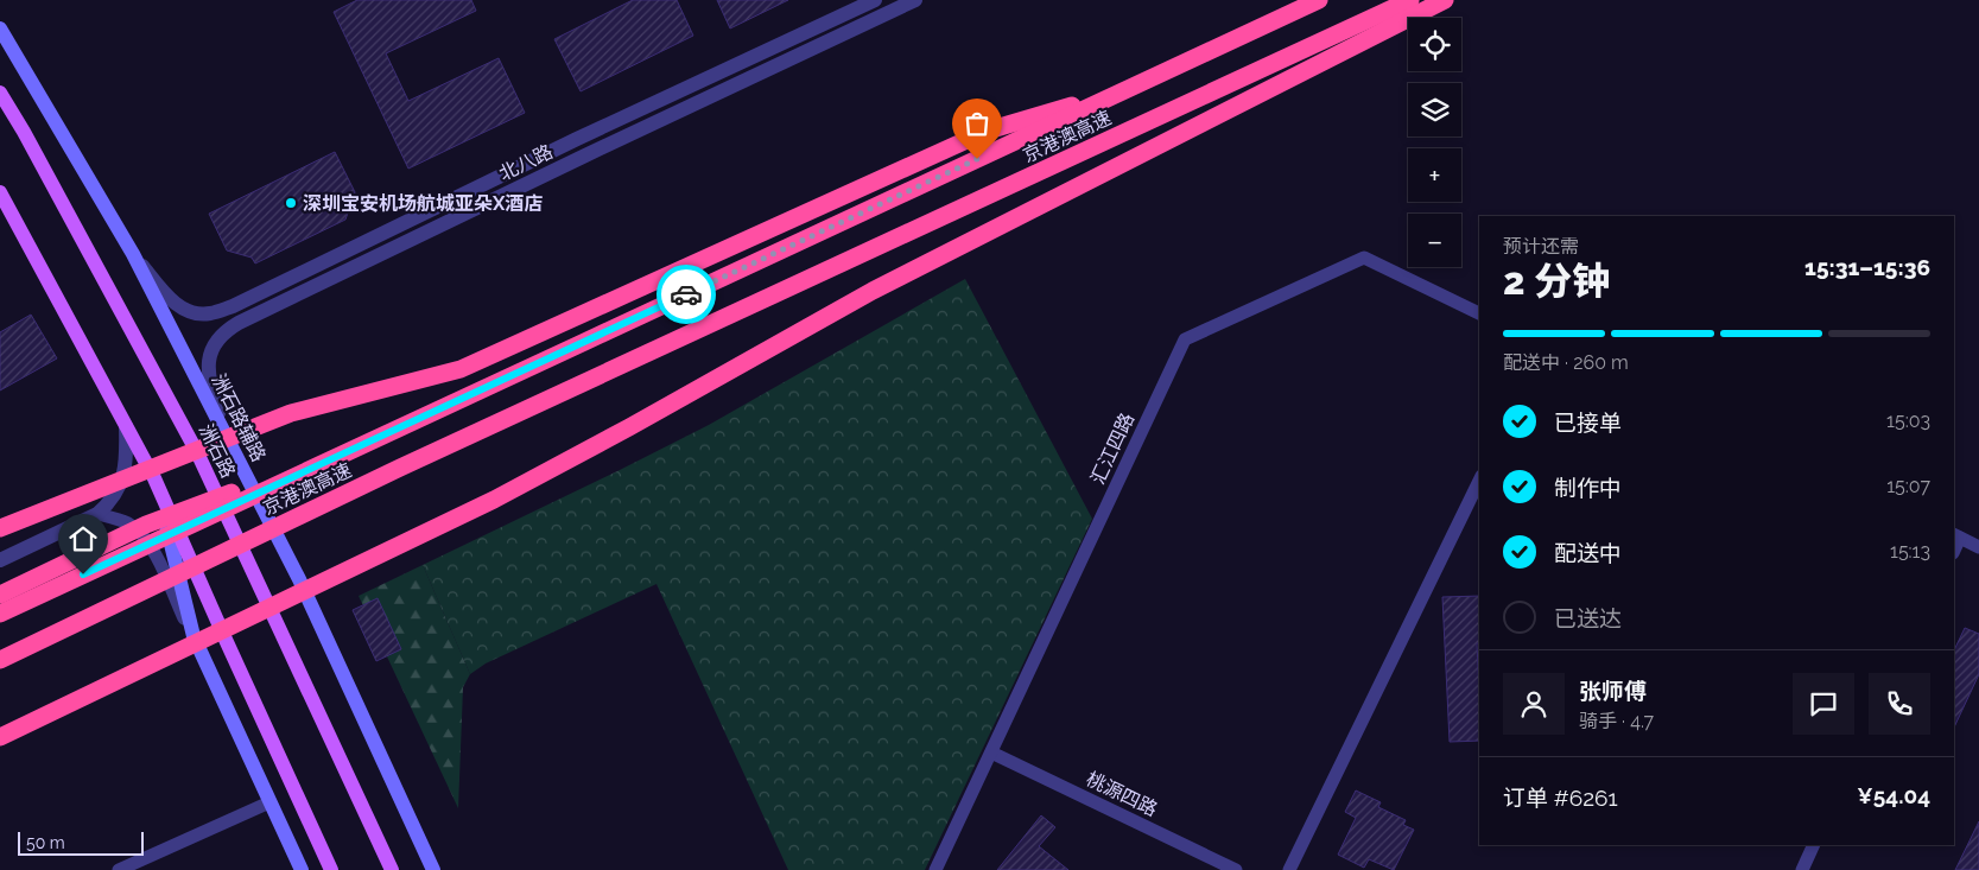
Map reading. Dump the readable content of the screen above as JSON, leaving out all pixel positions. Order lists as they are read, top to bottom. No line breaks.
{"streets":{"highway":["京港澳高速"],"main road":["洲石路辅路","洲石路"],"street":["北八路","汇江四路","桃源四路"]},"crossings":[["北八路","洲石路辅路"],["汇江四路","桃源四路"]],"places":["深圳宝安机场航城亚朵X酒店"],"scale_bar":"50 m","page":{"map_buttons":["+","−"],"heading":["2 分钟","预计还需","15:31–15:36"],"panel":["张师傅","骑手 · 4.7","订单 #6261","¥54.04"],"bar":"配送中 · 260 m","list":[["已接单","15:03"],["制作中","15:07"],["配送中","15:13"],"已送达"],"scale":"50 m"}}
